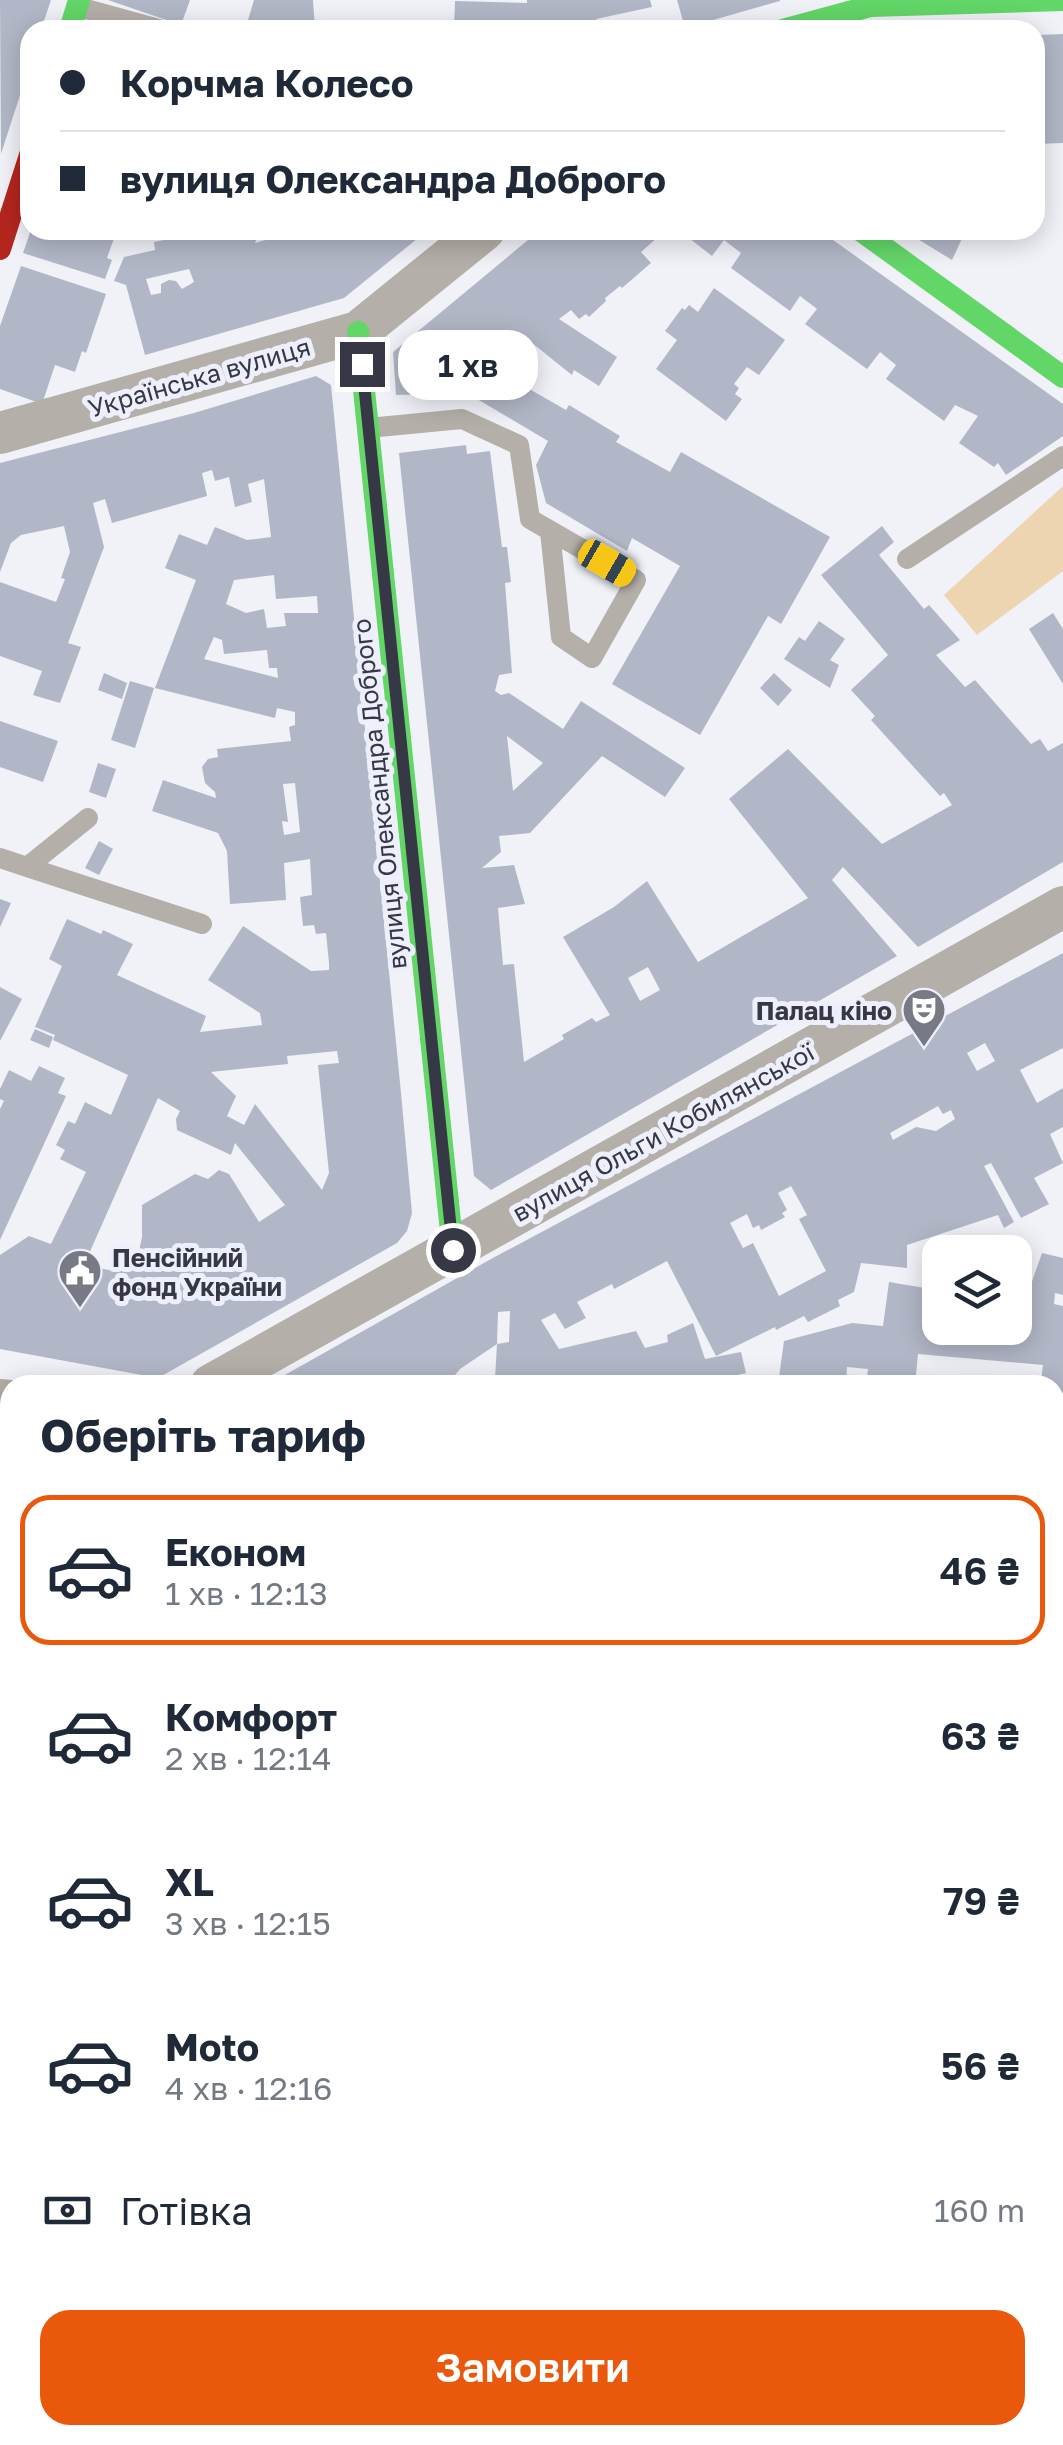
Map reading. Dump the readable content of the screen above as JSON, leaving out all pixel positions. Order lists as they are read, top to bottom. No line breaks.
{"streets":{"street":["Українська вулиця","вулиця Олександра Доброго","вулиця Ольги Кобилянської"]},"crossings":[["Українська вулиця","вулиця Олександра Доброго"],["вулиця Олександра Доброго","вулиця Ольги Кобилянської"]],"places":{"theatre":["Палац кіно"],"public building":["Пенсійний фонд України"]},"page":{"banner":["Корчма Колесо","вулиця Олександра Доброго"],"bubble":"1 хв","heading":"Оберіть тариф","list":[{"name":"Економ","note":"1 хв · 12:13","value":"46 ₴"},{"name":"Комфорт","note":"2 хв · 12:14","value":"63 ₴"},{"name":"XL","note":"3 хв · 12:15","value":"79 ₴"},{"name":"Moto","note":"4 хв · 12:16","value":"56 ₴"}],"pay":["Готівка","160 m"],"buttons":"Замовити"}}
